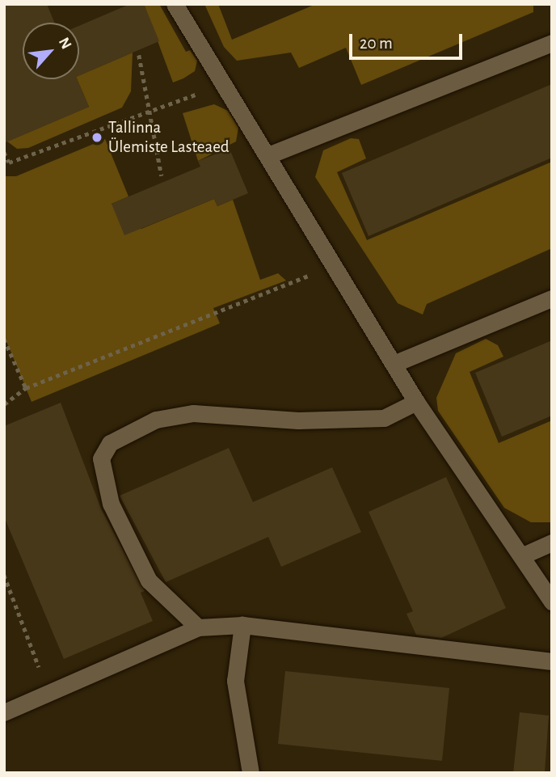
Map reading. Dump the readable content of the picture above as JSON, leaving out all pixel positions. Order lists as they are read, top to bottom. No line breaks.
{"places":["Tallinna Ülemiste Lasteaed"],"scale_bar":"20 m","north":"top right"}
